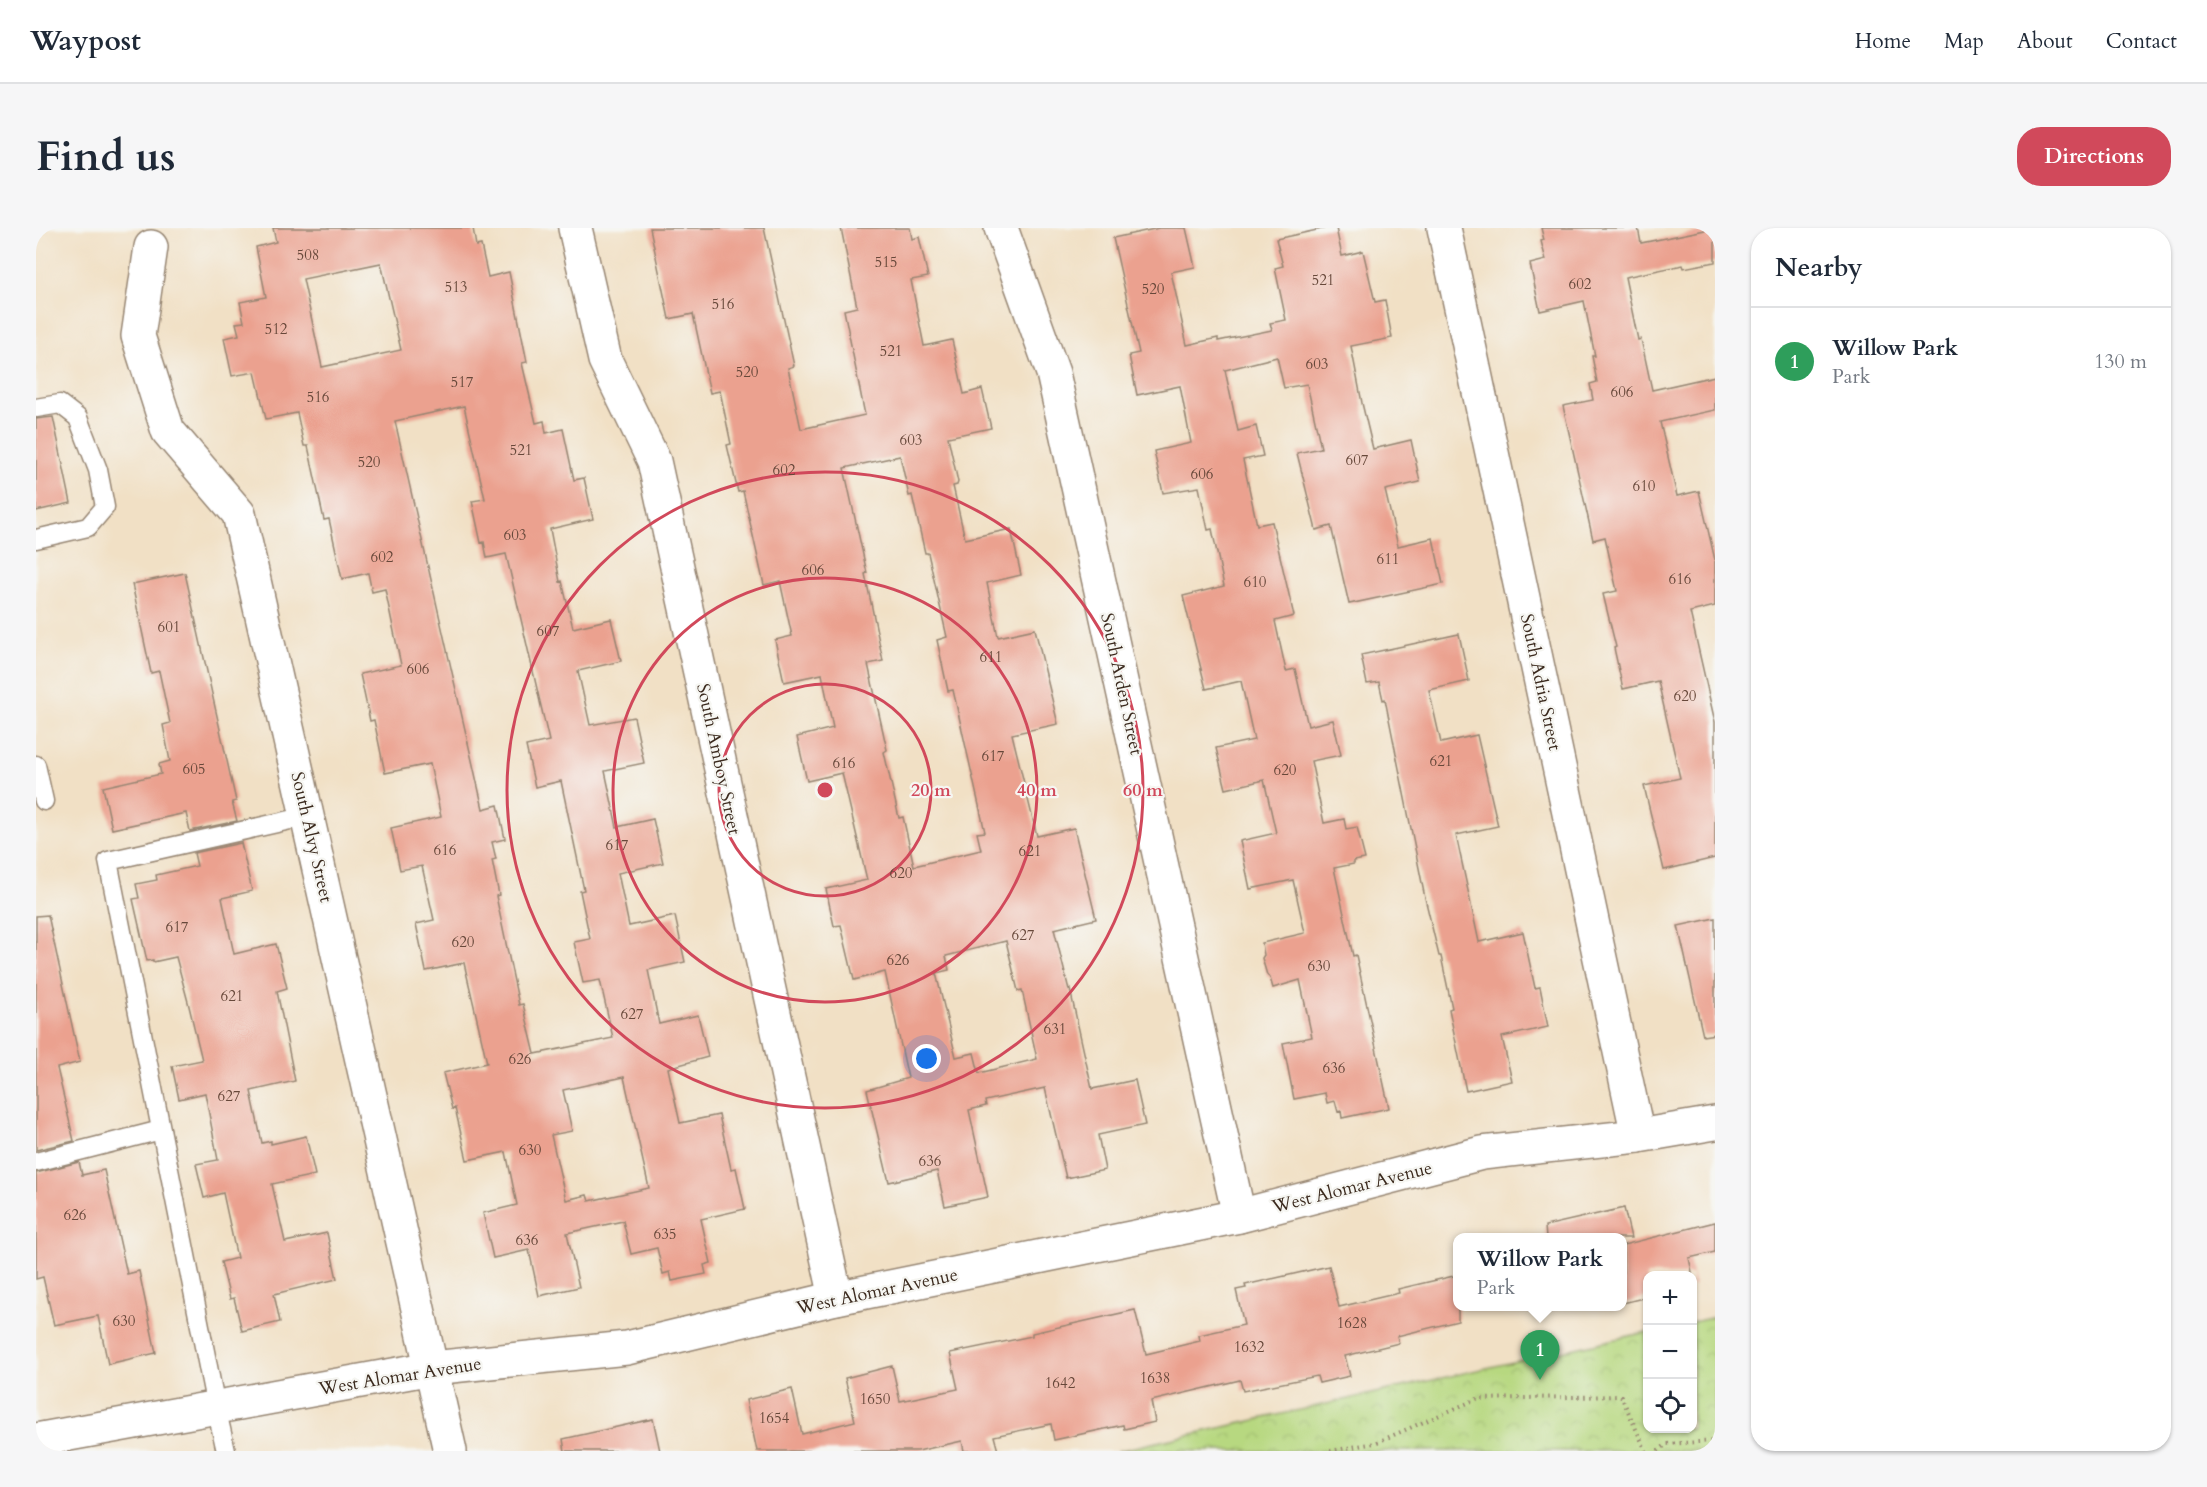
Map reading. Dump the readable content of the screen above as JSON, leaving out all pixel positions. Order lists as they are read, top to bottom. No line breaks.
{"streets":{"street":["South Adria Street","South Arden Street","South Amboy Street","South Alvy Street","West Alomar Avenue"]},"crossings":[["South Adria Street","West Alomar Avenue"],["South Arden Street","West Alomar Avenue"],["South Amboy Street","West Alomar Avenue"],["South Alvy Street","West Alomar Avenue"]],"house_numbers":["508","515","521","602","513","520","516","512","521","603","520","517","606","516","603","521","607","520","602","606","610","603","602","611","606","616","610","601","607","611","606","620","617","621","616","605","620","617","616","621","620","617","627","620","626","630","621","627","631","626","636","627","630","636","626","635","636","630","1628","1632","1638","1642","1650","1654"],"page":{"header":"Waypost","nav":["Home","Map","About","Contact"],"buttons":"Directions","title":"Find us","heading":"Nearby","list":[{"mark":"1","name":"Willow Park","note":"Park","value":"130 m"}],"popup":["Willow Park","Park"],"map_buttons":["+","−"],"pins":"1"},"rings":["20 m","40 m","60 m"]}
